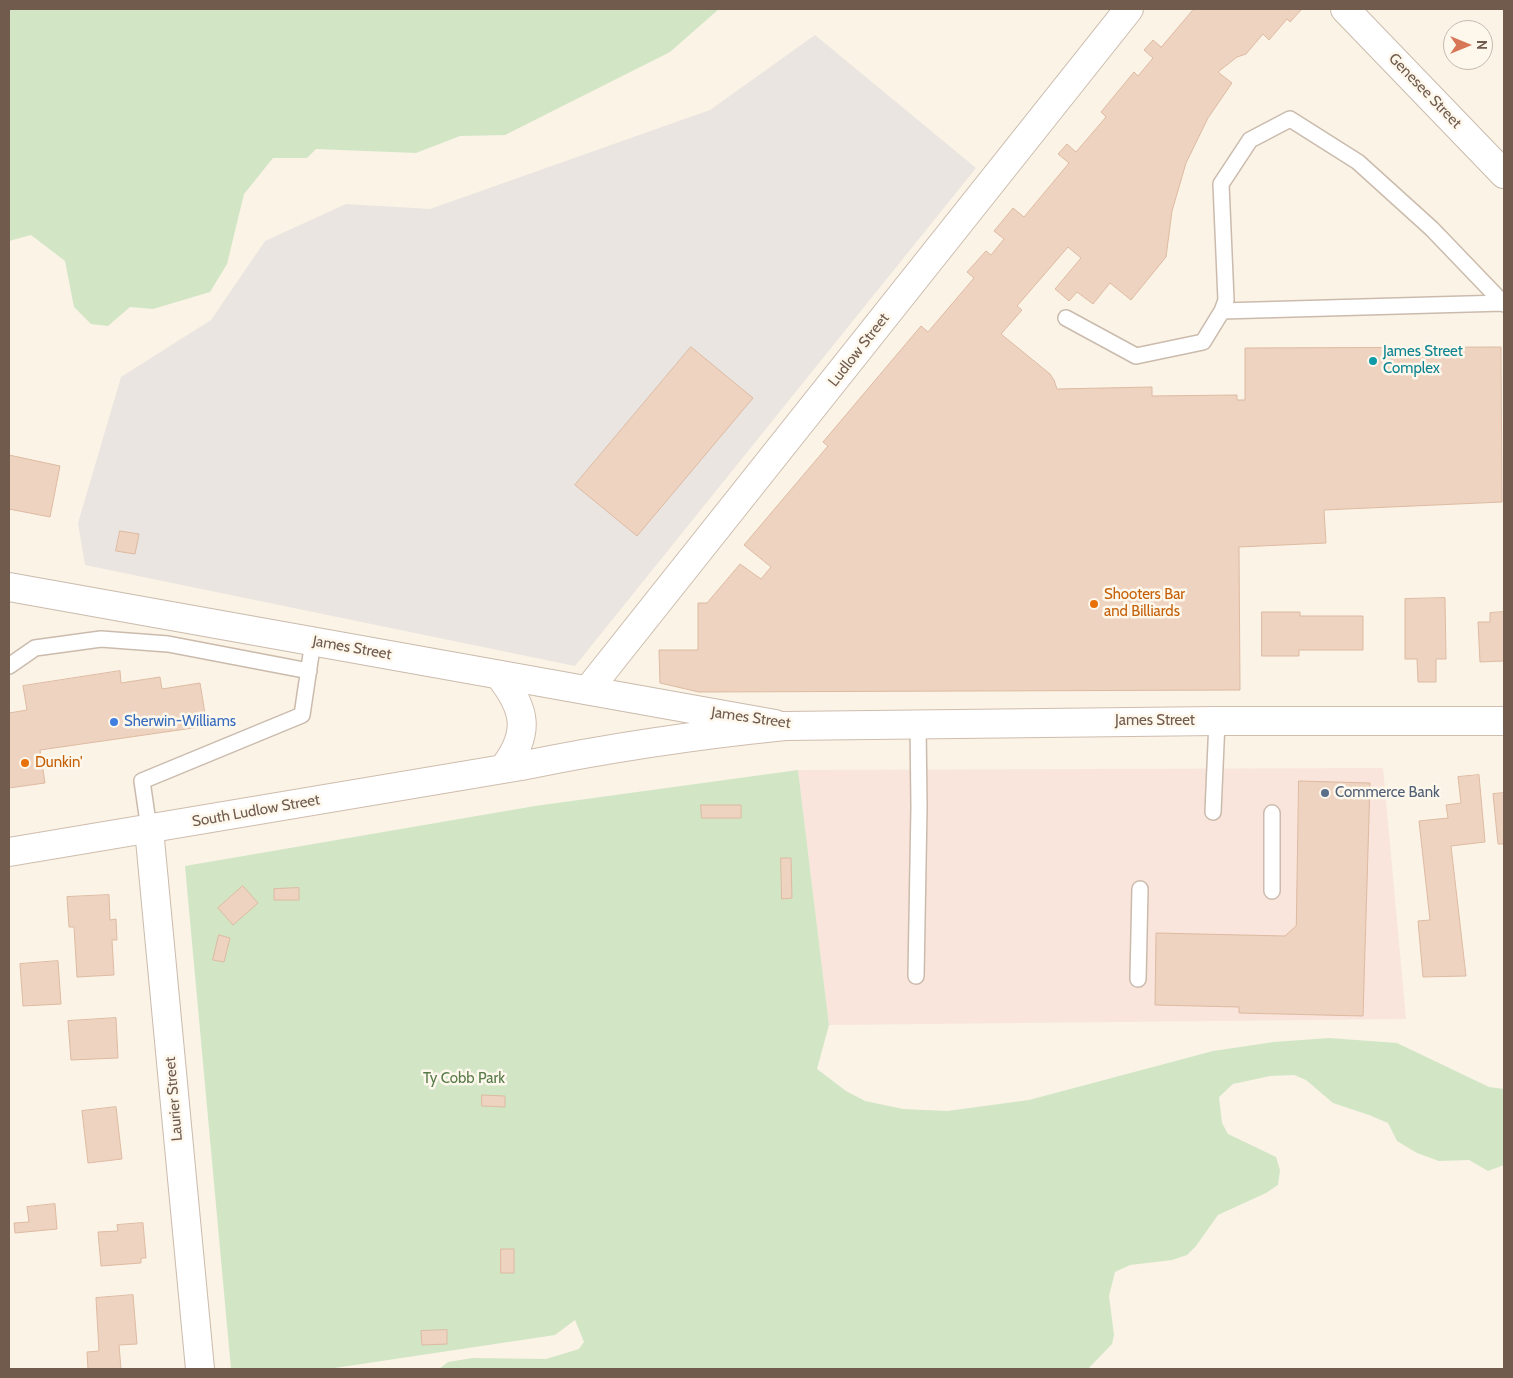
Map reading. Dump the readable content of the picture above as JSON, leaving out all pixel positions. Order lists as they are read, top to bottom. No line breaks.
{"streets":{"street":["Genesee Street","Ludlow Street","James Street","South Ludlow Street","Laurier Street"]},"crossings":[["Ludlow Street","James Street"],["James Street","South Ludlow Street"],["South Ludlow Street","Laurier Street"]],"parks":["Ty Cobb Park"],"places":["James Street Complex","Shooters Bar and Billiards","Sherwin-Williams","Dunkin'","Commerce Bank"],"north":"right"}
